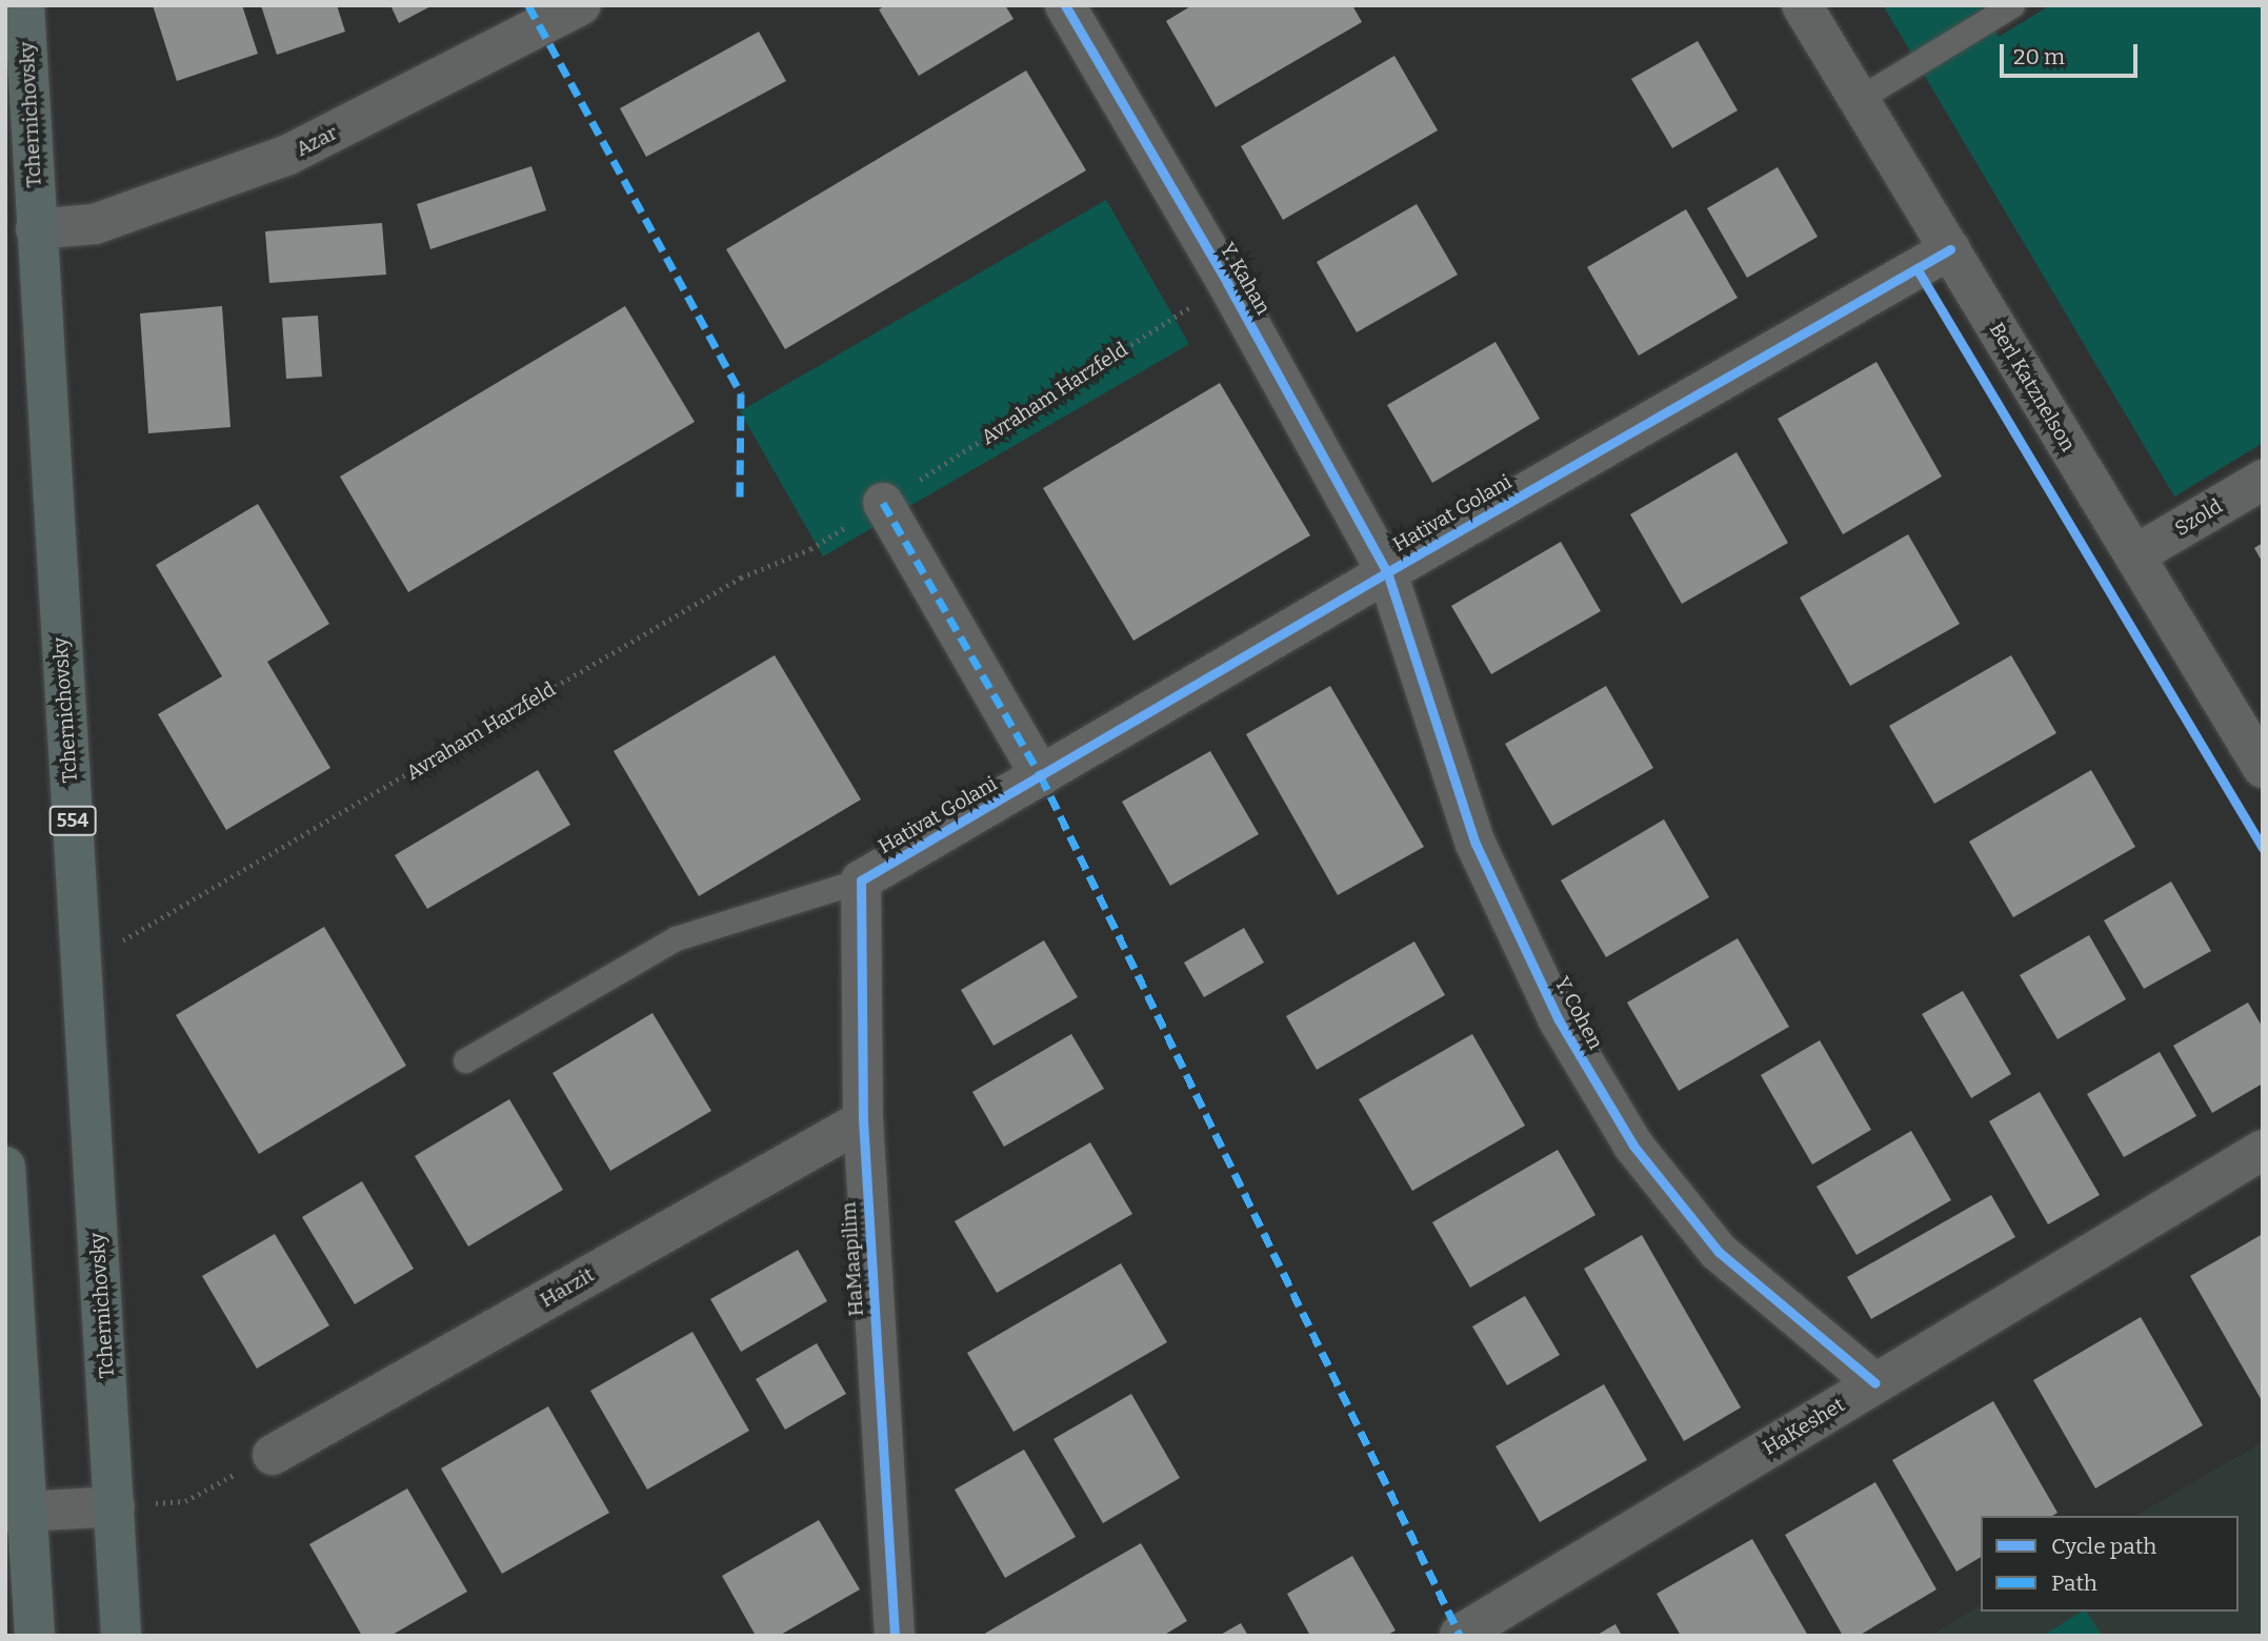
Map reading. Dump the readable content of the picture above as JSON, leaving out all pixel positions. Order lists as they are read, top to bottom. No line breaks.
{"streets":{"main road":["Tchernichovsky","554"],"street":["Azar","Y. Kahan","Berl Katznelson","Hativat Golani","Szold","Y. Cohen","HaMaapilim","Harzit","HaKeshet"],"path":["Avraham Harzfeld"]},"crossings":[["Tchernichovsky","Azar"],["Tchernichovsky","Avraham Harzfeld"],["Y. Kahan","Avraham Harzfeld"],["Y. Kahan","Hativat Golani"],["Y. Kahan","Y. Cohen"],["Berl Katznelson","Hativat Golani"],["Berl Katznelson","Szold"],["Hativat Golani","Y. Cohen"],["Hativat Golani","HaMaapilim"],["Y. Cohen","HaKeshet"],["HaMaapilim","Harzit"]],"legend":["Cycle path","Path"],"scale_bar":"20 m"}
